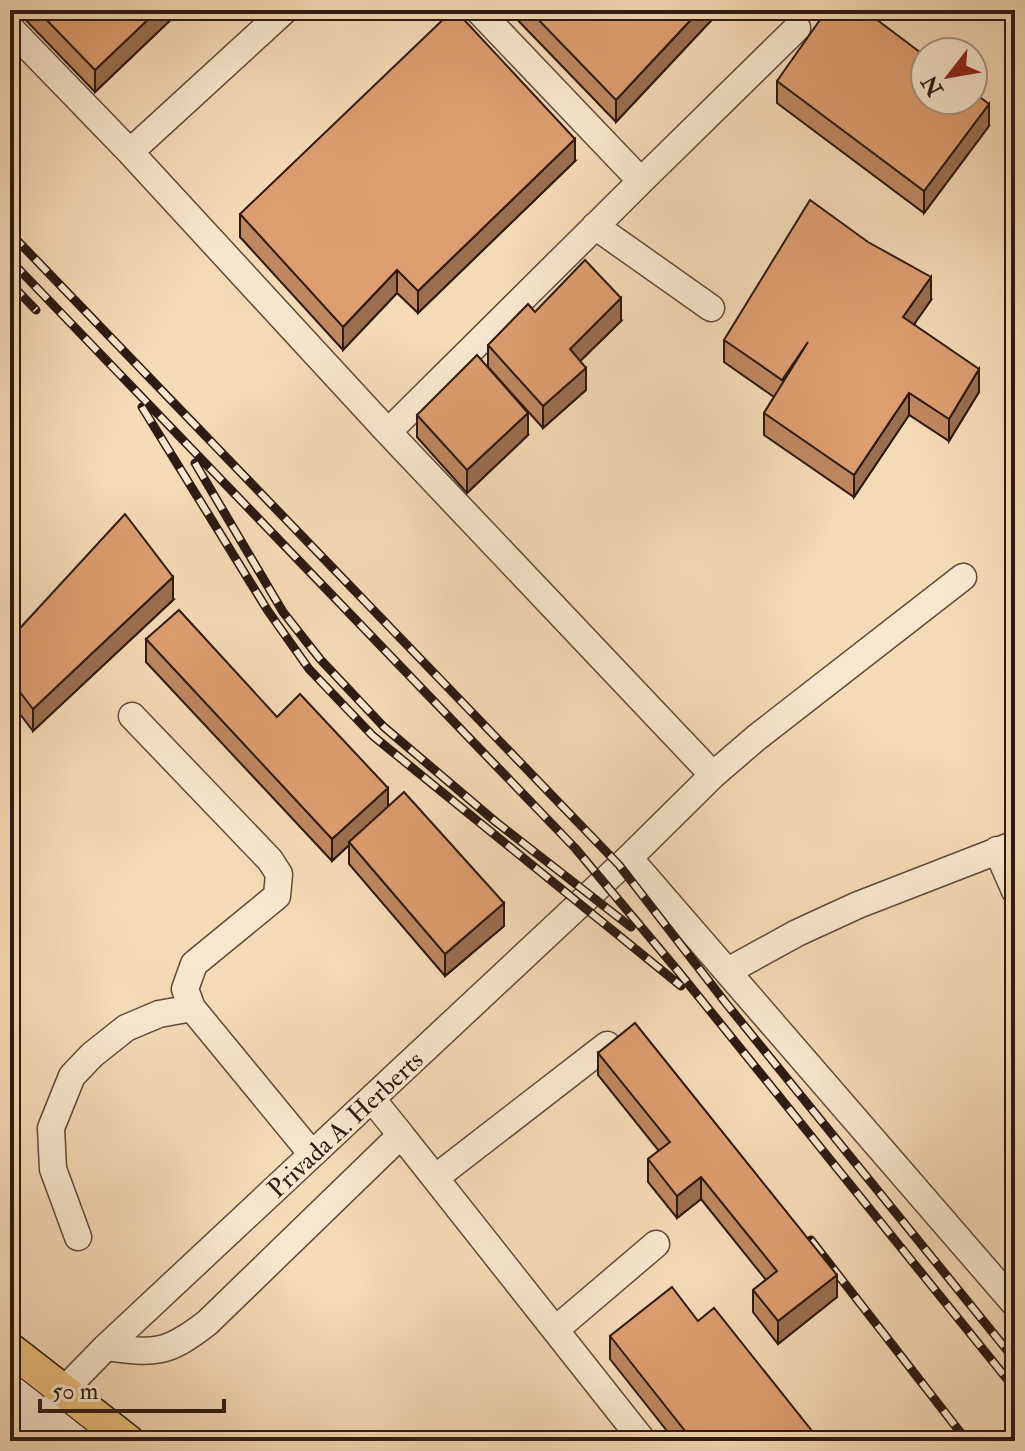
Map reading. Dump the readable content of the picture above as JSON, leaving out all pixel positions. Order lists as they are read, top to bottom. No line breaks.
{"streets":{"lane":["Privada A. Herberts"]},"scale_bar":"50 m","north":"bottom left"}
